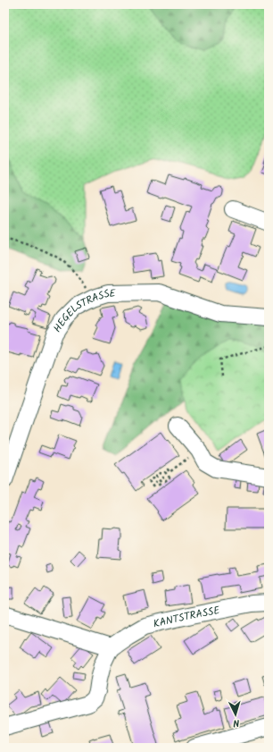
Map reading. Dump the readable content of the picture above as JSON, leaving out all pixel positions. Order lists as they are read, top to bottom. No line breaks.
{"streets":{"street":["HEGELSTRASSE","KANTSTRASSE"]},"north":"bottom"}
